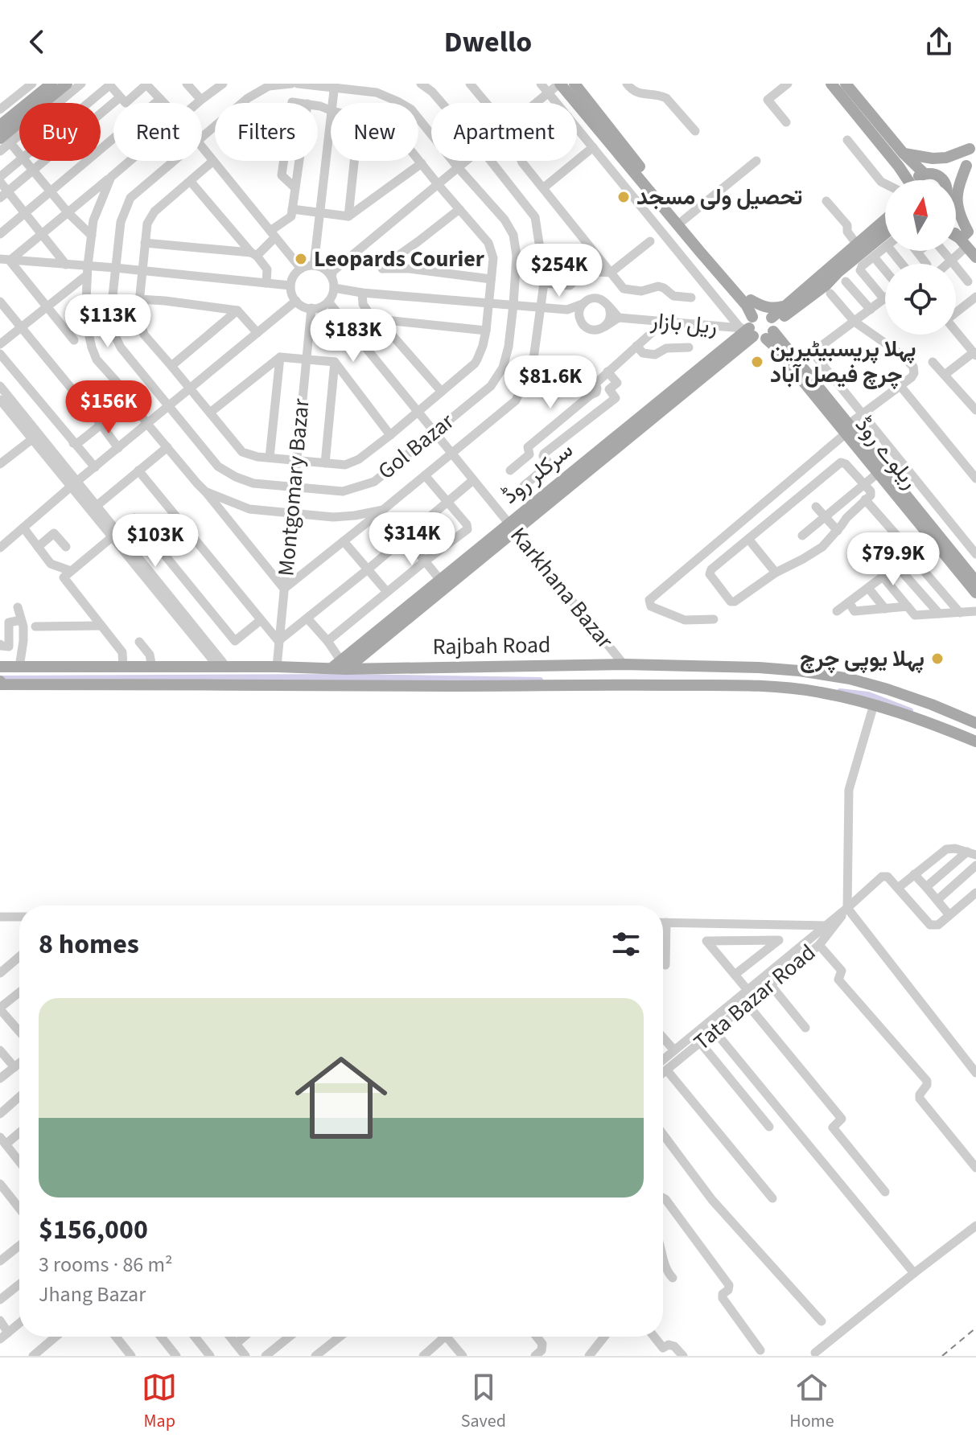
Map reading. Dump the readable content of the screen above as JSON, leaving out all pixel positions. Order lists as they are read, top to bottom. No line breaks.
{"streets":{"main road":["ریلوے روڈ","سرکلر روڈ","Rajbah Road"],"street":["ریل بازار","Gol Bazar","Montgomary Bazar","Karkhana Bazar","Tata Bazar Road"]},"crossings":[["ریل بازار","ریلوے روڈ"],["Gol Bazar","Montgomary Bazar"],["Gol Bazar","Karkhana Bazar"],["سرکلر روڈ","Karkhana Bazar"],["سرکلر روڈ","Rajbah Road"],["Montgomary Bazar","Karkhana Bazar"],["Montgomary Bazar","Rajbah Road"],["Karkhana Bazar","Rajbah Road"]],"places":["تحصیل ولی مسجد","Leopards Courier","پہلا پریسبیٹیرین چرچ فیصل آباد","پہلا یوپی چرچ"],"north":"top","page":{"header":"Dwello","chip":["Buy","Rent","Filters","New","Apartment"],"price":["$254K","$113K","$183K","$81.6K","$156K","$314K","$103K","$79.9K"],"heading":"8 homes","list":[{"name":"$156,000","note":"3 rooms · 86 m² · Jhang Bazar"}],"tabs":["Map","Saved","Home"]}}
